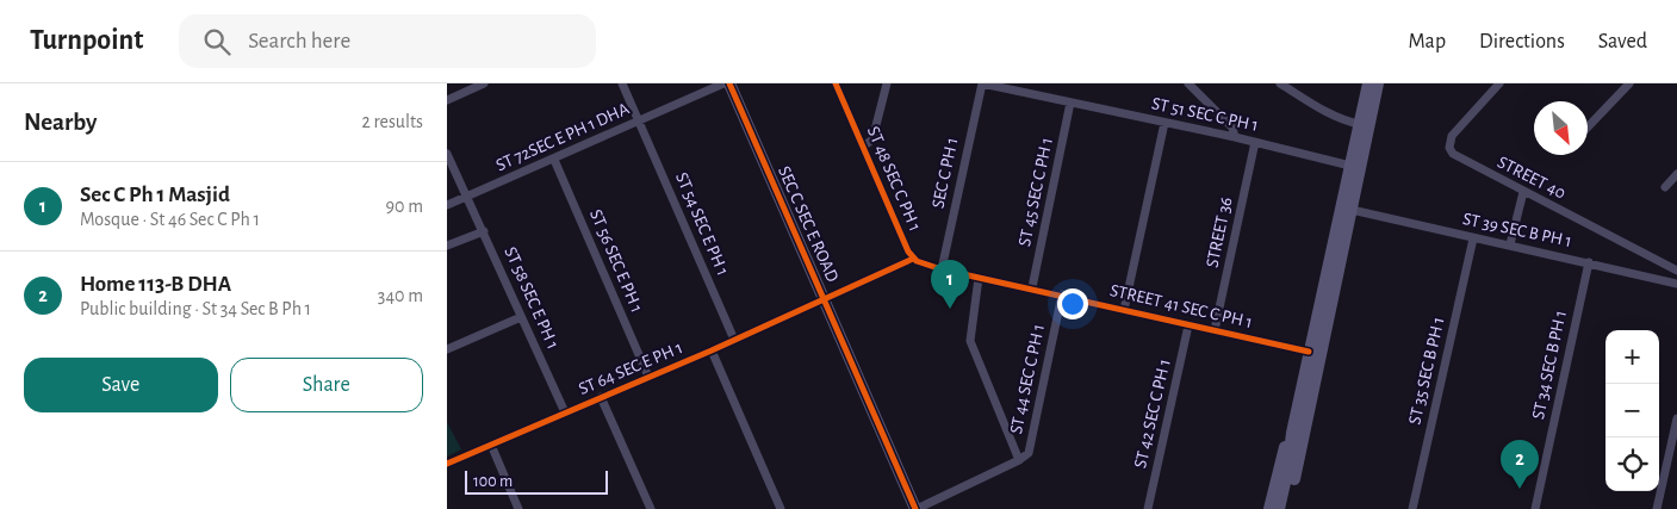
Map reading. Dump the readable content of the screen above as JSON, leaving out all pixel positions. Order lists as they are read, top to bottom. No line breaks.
{"streets":{"main road":["SEC C SEC E ROAD"],"street":["ST 51 SEC C PH 1","ST 72SEC E PH 1 DHA","SEC C PH 1","STREET 40","ST 48 SEC C PH 1","ST 45 SEC C PH 1","ST 54 SEC E PH 1","ST 39 SEC B PH 1","STREET 36","ST 56 SEC E PH 1","ST 58 SEC E PH 1","STREET 41 SEC C PH 1","ST 34 SEC B PH 1","ST 64 SEC E PH 1","ST 35 SEC B PH 1","ST 44 SEC C PH 1","ST 42 SEC C PH 1"]},"crossings":[["ST 51 SEC C PH 1","SEC C PH 1"],["ST 51 SEC C PH 1","ST 45 SEC C PH 1"],["ST 51 SEC C PH 1","STREET 36"],["ST 72SEC E PH 1 DHA","ST 54 SEC E PH 1"],["ST 72SEC E PH 1 DHA","ST 56 SEC E PH 1"],["ST 72SEC E PH 1 DHA","ST 58 SEC E PH 1"],["SEC C PH 1","ST 48 SEC C PH 1"],["SEC C PH 1","STREET 41 SEC C PH 1"],["ST 48 SEC C PH 1","STREET 41 SEC C PH 1"],["ST 48 SEC C PH 1","ST 64 SEC E PH 1"],["ST 45 SEC C PH 1","STREET 41 SEC C PH 1"],["ST 54 SEC E PH 1","ST 64 SEC E PH 1"],["SEC C SEC E ROAD","ST 64 SEC E PH 1"],["SEC C SEC E ROAD","ST 44 SEC C PH 1"],["ST 39 SEC B PH 1","ST 34 SEC B PH 1"],["ST 39 SEC B PH 1","ST 35 SEC B PH 1"],["STREET 36","STREET 41 SEC C PH 1"],["ST 56 SEC E PH 1","ST 64 SEC E PH 1"],["ST 58 SEC E PH 1","ST 64 SEC E PH 1"],["STREET 41 SEC C PH 1","ST 44 SEC C PH 1"],["STREET 41 SEC C PH 1","ST 42 SEC C PH 1"]],"scale_bar":"100 m","north":"bottom right","page":{"header":"Turnpoint","search":"Search here","nav":["Map","Directions","Saved"],"heading":["Nearby","2 results"],"list":[{"mark":"1","name":"Sec C Ph 1 Masjid","note":"Mosque · St 46 Sec C Ph 1","value":"90 m"},{"mark":"2","name":"Home 113-B DHA","note":"Public building · St 34 Sec B Ph 1","value":"340 m"}],"pins":["1","2"],"map_buttons":["+","−"],"buttons":["Save","Share"],"scale":"100 m"}}
